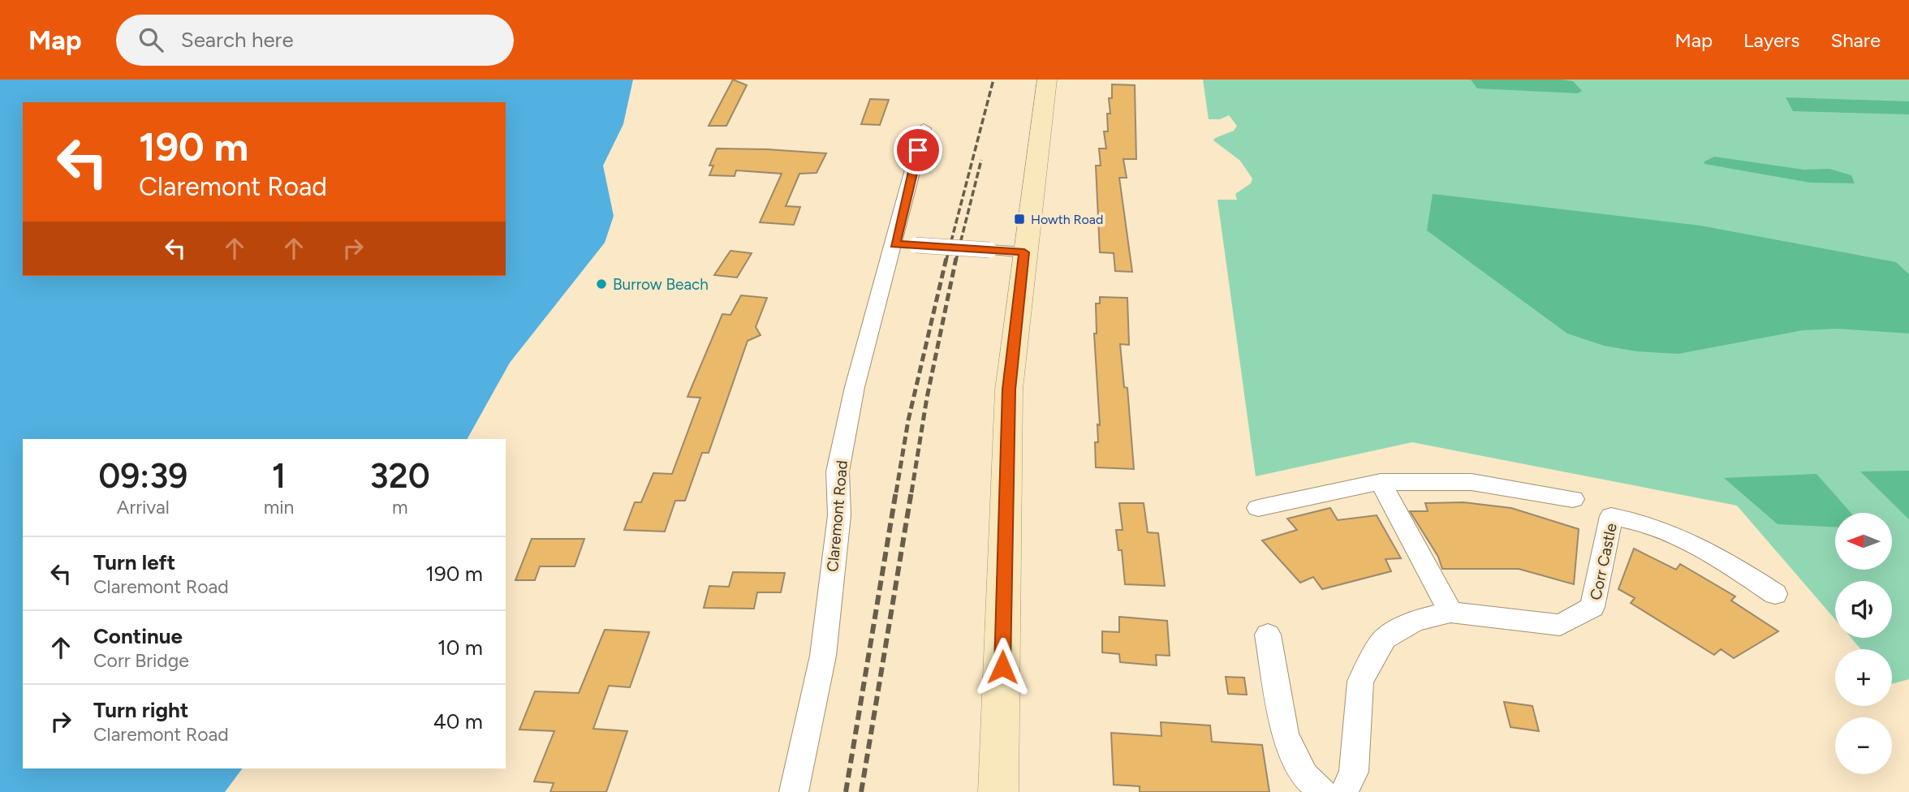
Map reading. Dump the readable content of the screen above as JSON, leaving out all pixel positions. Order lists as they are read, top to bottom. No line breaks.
{"streets":{"street":["Claremont Road","Corr Castle"]},"places":{"transit":["Howth Road"],"other":["Burrow Beach"]},"north":"left","page":{"header":"Map","search":"Search here","nav":["Map","Layers","Share"],"turn":["190 m","Claremont Road"],"eta":["09:39","Arrival","1","min","320","m"],"map_buttons":["+","−"],"list":[{"name":"Turn left","note":"Claremont Road","value":"190 m"},{"name":"Continue","note":"Corr Bridge","value":"10 m"},{"name":"Turn right","note":"Claremont Road","value":"40 m"}]}}
